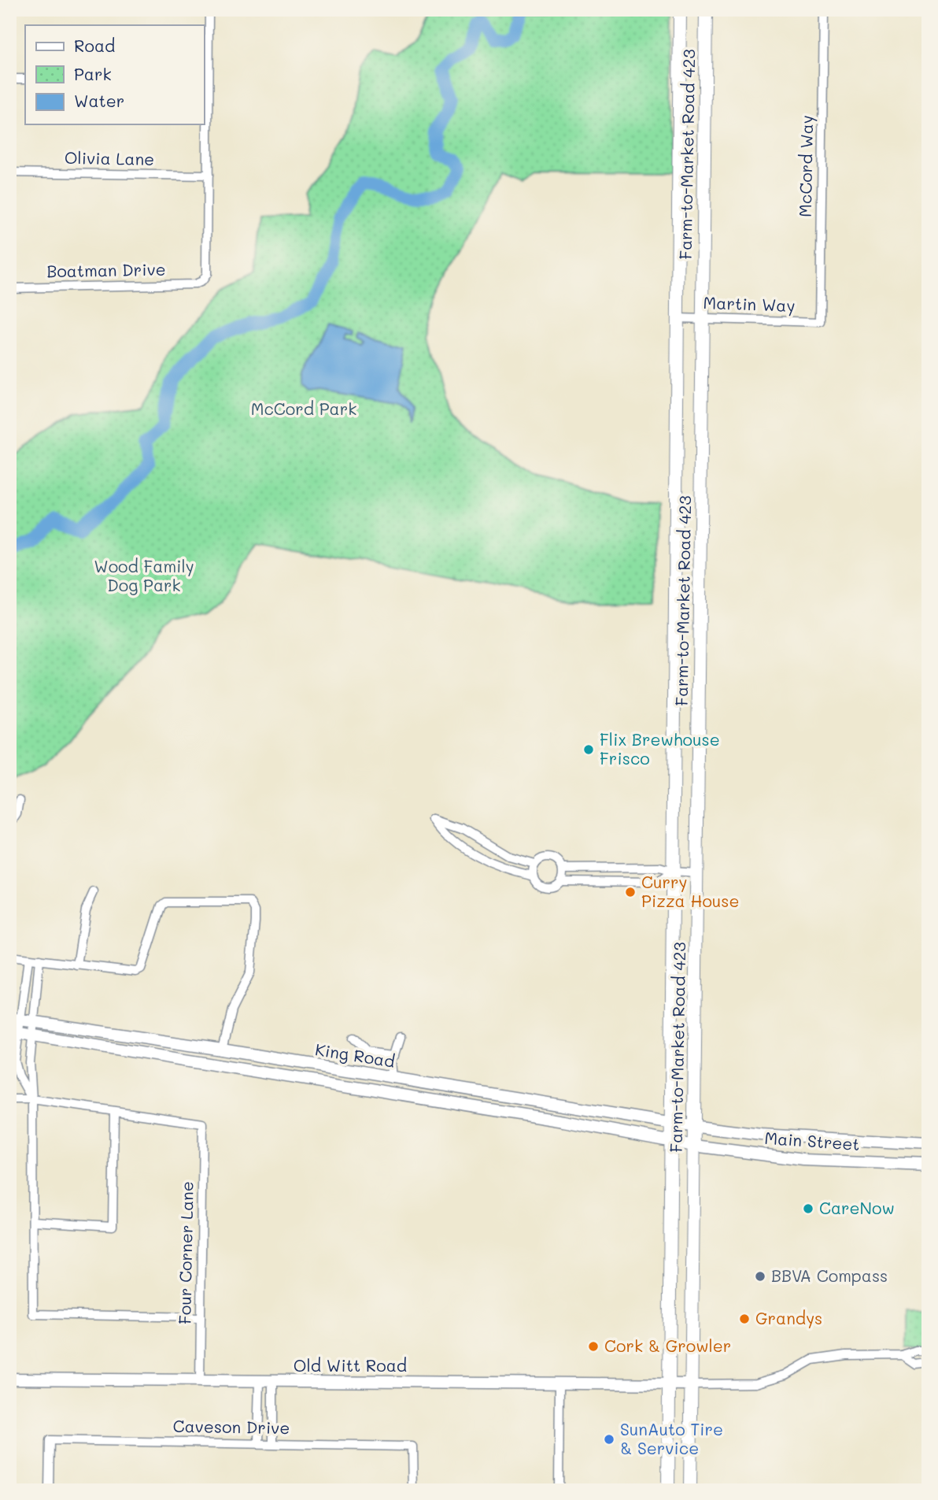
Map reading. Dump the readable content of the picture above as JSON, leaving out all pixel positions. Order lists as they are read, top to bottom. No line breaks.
{"streets":{"main road":["Farm-to-Market Road 423"],"street":["Olivia Lane","McCord Way","Boatman Drive","Martin Way","King Road","Main Street","Four Corner Lane","Old Witt Road","Caveson Drive"]},"crossings":[["Farm-to-Market Road 423","Martin Way"],["Farm-to-Market Road 423","King Road"],["Farm-to-Market Road 423","Main Street"],["Farm-to-Market Road 423","Old Witt Road"],["Olivia Lane","Boatman Drive"],["McCord Way","Martin Way"],["King Road","Main Street"],["Four Corner Lane","Old Witt Road"]],"parks":["McCord Park","Wood Family Dog Park"],"places":["Flix Brewhouse Frisco","Curry Pizza House","CareNow","BBVA Compass","Grandys","Cork & Growler","SunAuto Tire & Service"],"legend":["Road","Park","Water"]}
